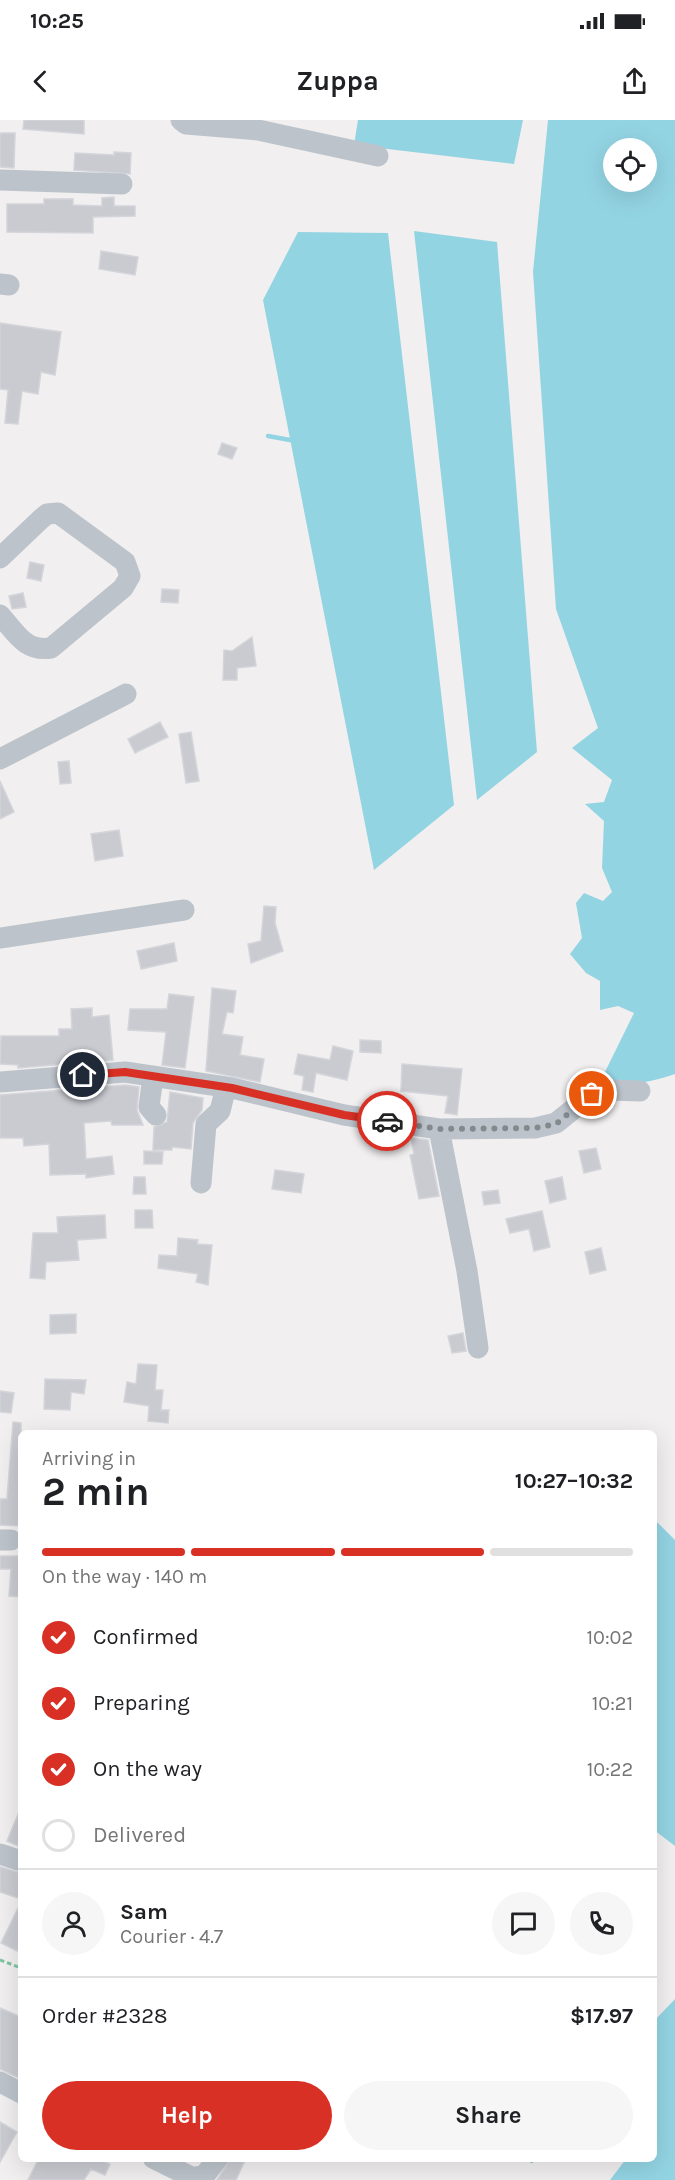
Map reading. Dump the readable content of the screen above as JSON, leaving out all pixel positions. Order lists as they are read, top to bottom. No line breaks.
{"page":{"status":"10:25","header":"Zuppa","heading":["2 min","Arriving in","10:27–10:32"],"panel":["Sam","Courier · 4.7","Order #2328","$17.97"],"bar":"On the way · 140 m","list":[["Confirmed","10:02"],["Preparing","10:21"],["On the way","10:22"],"Delivered"],"buttons":["Help","Share"]}}
